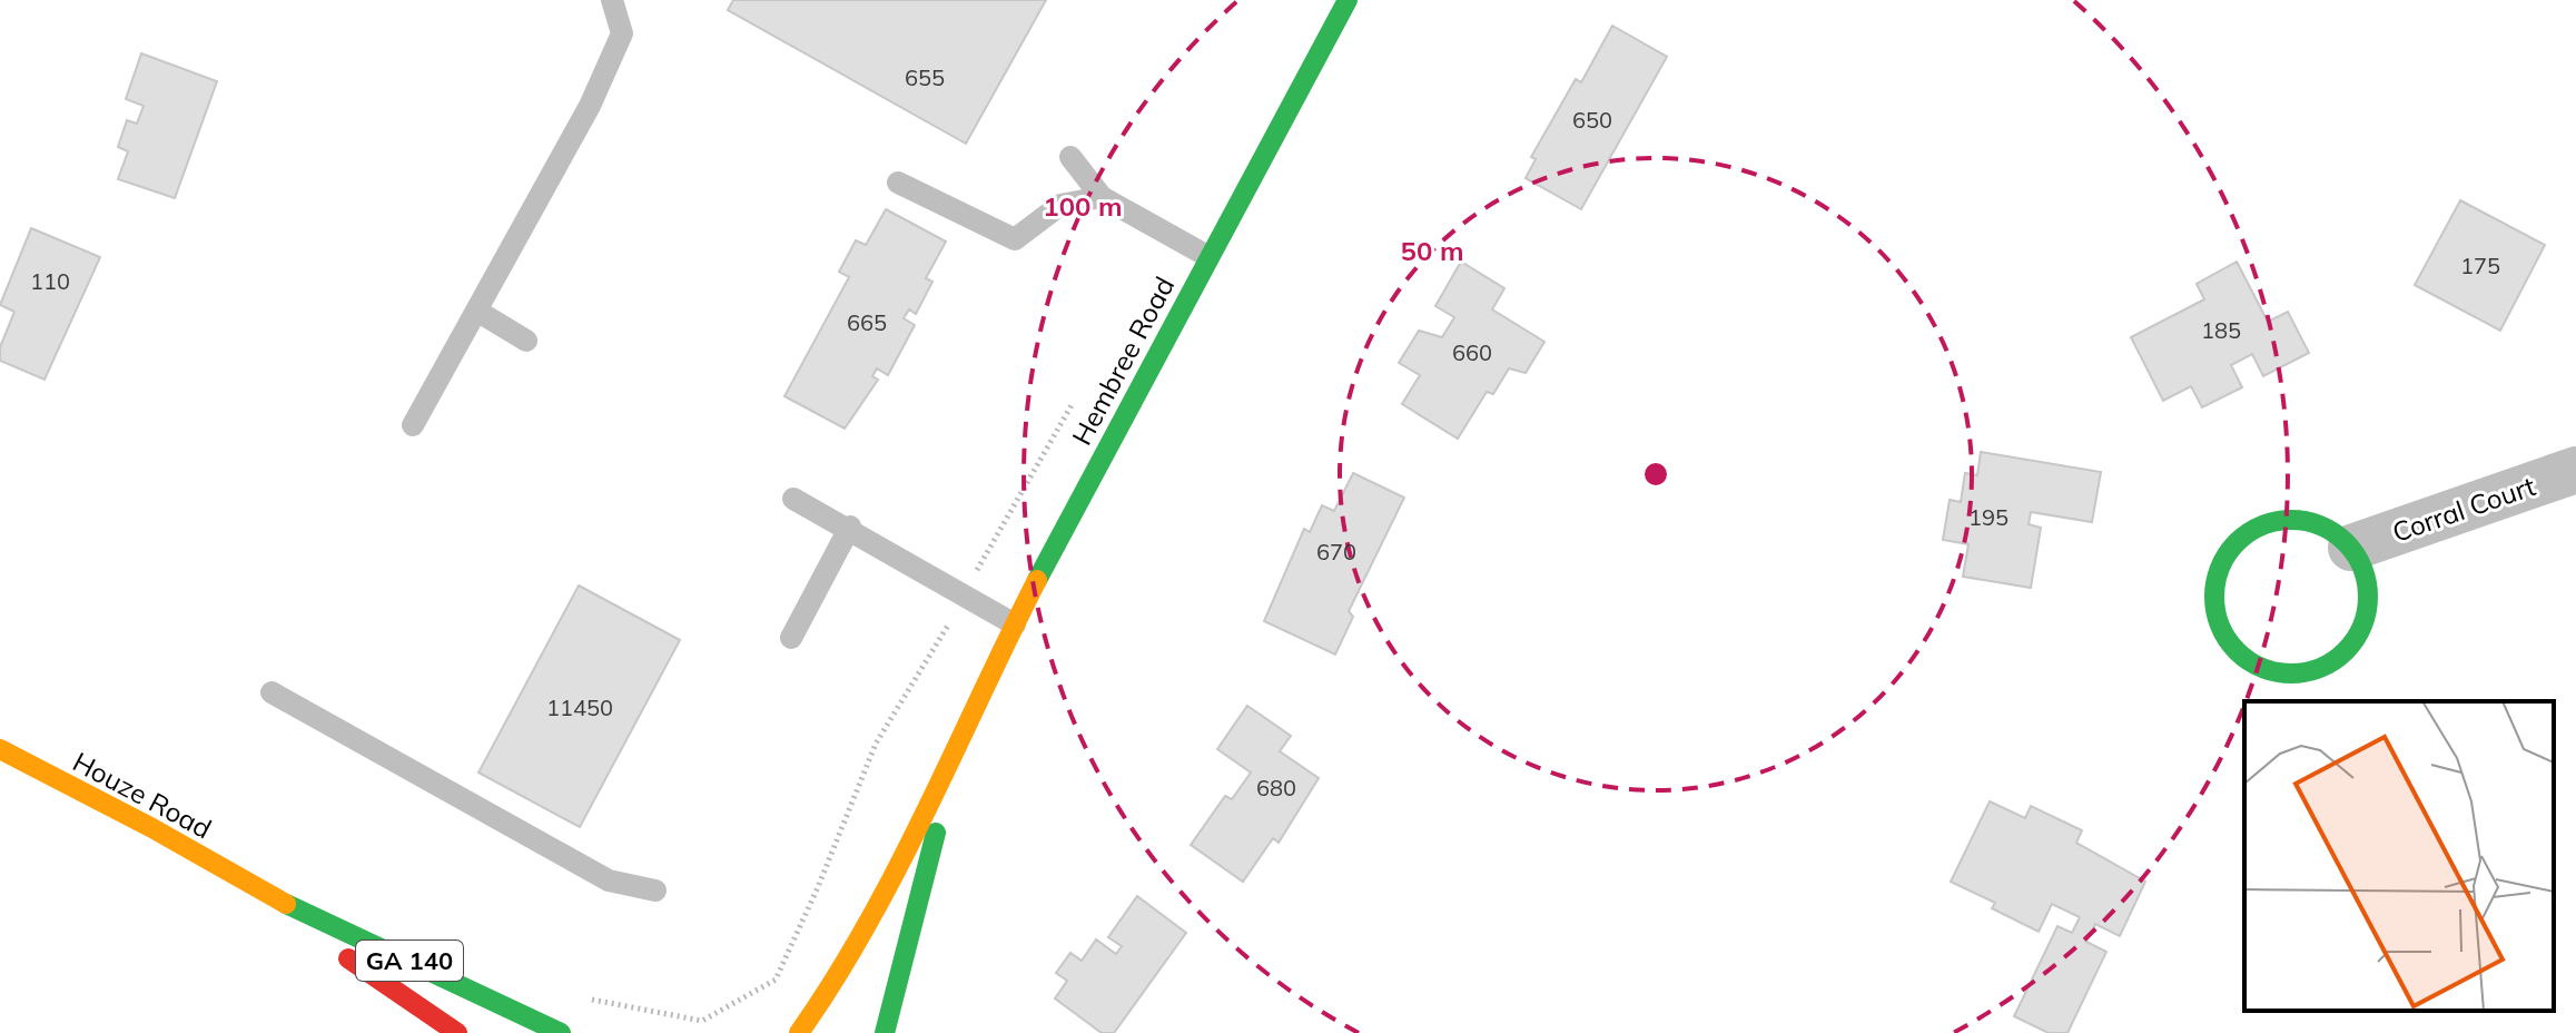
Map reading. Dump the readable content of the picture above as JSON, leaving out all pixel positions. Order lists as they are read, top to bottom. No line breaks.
{"streets":{"street":["Hembree Road","Corral Court","Houze Road","GA 140"]},"house_numbers":["655","650","175","110","665","185","660","195","670","11450","680"],"rings":["100 m","50 m"]}
